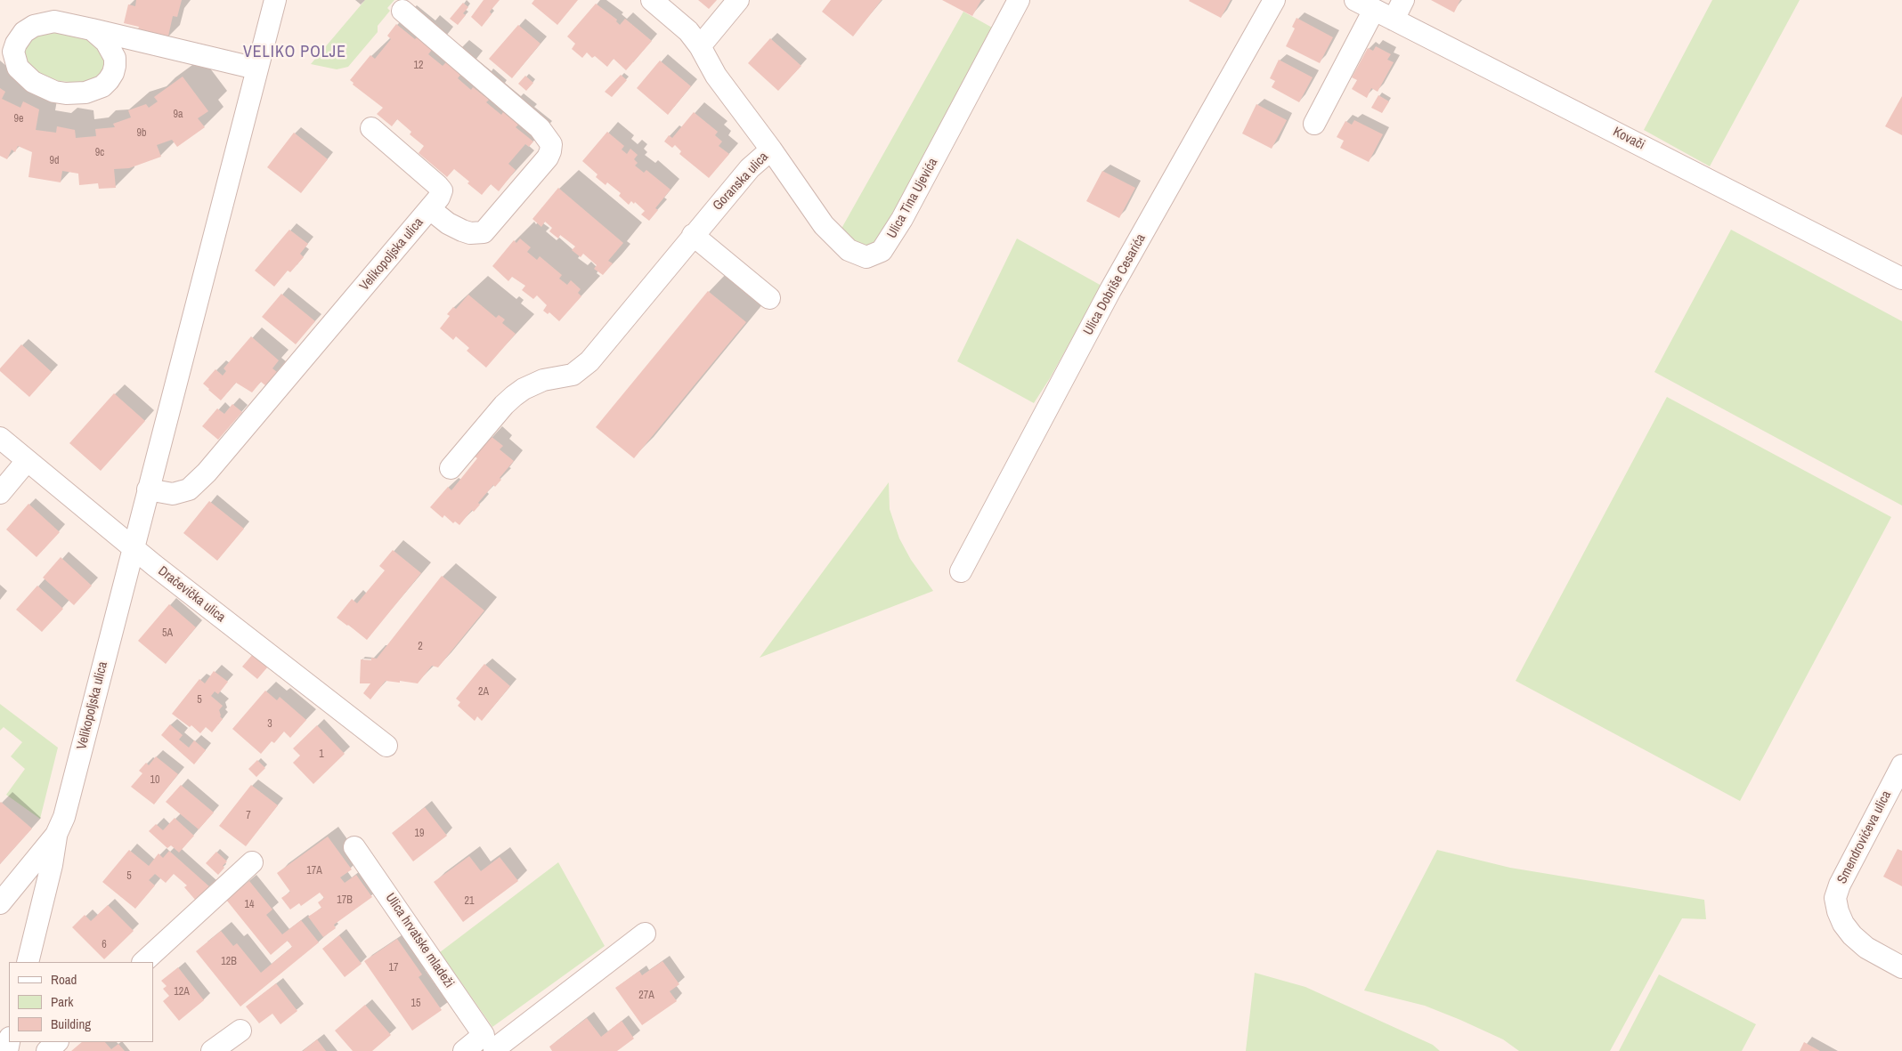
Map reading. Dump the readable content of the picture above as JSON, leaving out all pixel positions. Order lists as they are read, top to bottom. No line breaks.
{"streets":{"street":["Kovači","Goranska ulica","Ulica Tina Ujevića","Velikopoljska ulica","Ulica Dobriše Cesarića","Dračevička ulica","Smendrovićeva ulica","Ulica hrvatske mladeži"]},"crossings":[["Goranska ulica","Ulica Tina Ujevića"],["Velikopoljska ulica","Dračevička ulica"]],"districts":["VELIKO POLJE"],"house_numbers":["12","9a","9e","9b","9c","9d","5A","2","2A","5","3","1","10","7","19","17A","5","17B","21","14","6","12B","17","12A","27A","15"],"legend":["Road","Park","Building"]}
